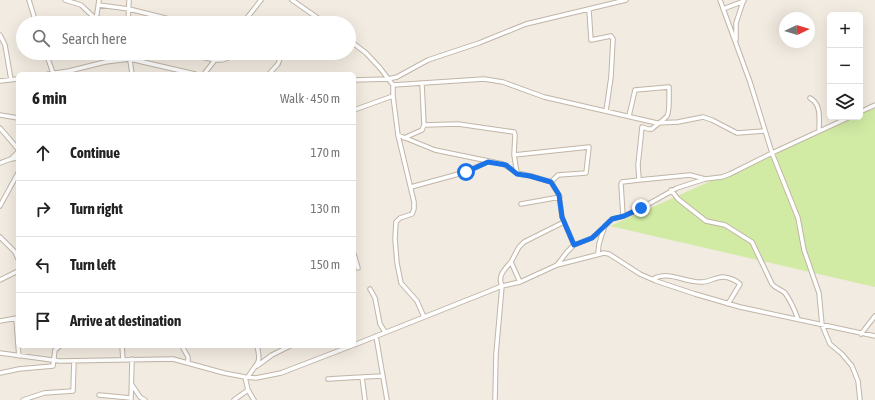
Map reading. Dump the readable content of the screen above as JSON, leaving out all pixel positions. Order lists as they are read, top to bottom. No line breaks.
{"north":"right","page":{"map_buttons":["+","−"],"search":"Search here","heading":["6 min","Walk · 450 m"],"list":[["Continue","170 m"],["Turn right","130 m"],["Turn left","150 m"],"Arrive at destination"]}}
